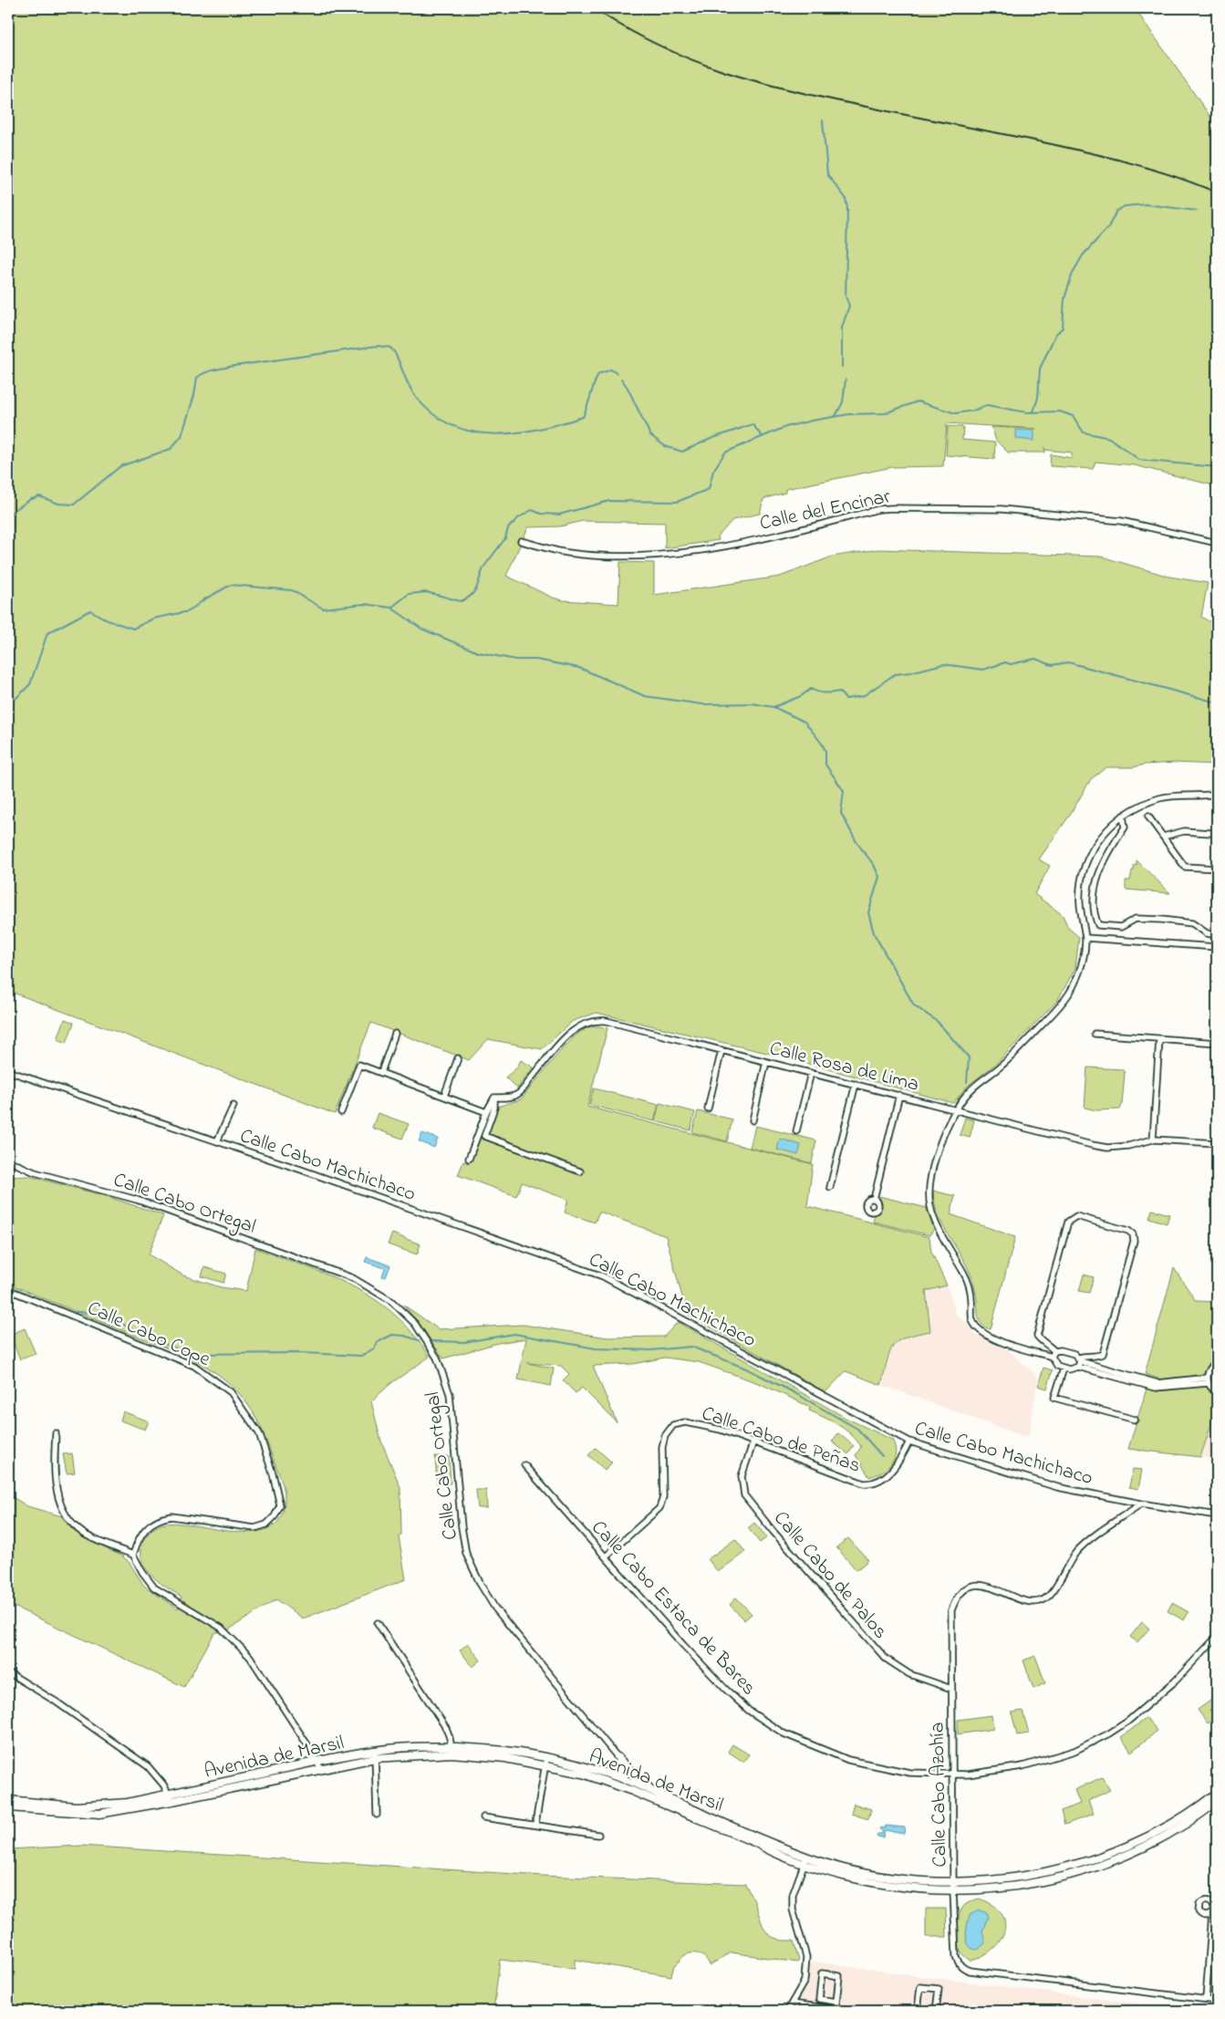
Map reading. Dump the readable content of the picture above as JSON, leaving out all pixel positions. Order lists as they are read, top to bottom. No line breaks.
{"streets":{"street":["Calle del Encinar","Calle Rosa de Lima","Calle Cabo Machichaco","Calle Cabo Ortegal","Calle Cabo Cope","Calle Cabo de Peñas","Calle Cabo de Palos","Calle Cabo Estaca de Bares","Avenida de Marsil","Calle Cabo Azohía"]},"crossings":[["Calle Cabo Machichaco","Calle Cabo de Peñas"],["Calle Cabo Machichaco","Calle Cabo Azohía"],["Calle Cabo de Peñas","Calle Cabo de Palos"],["Calle Cabo de Peñas","Calle Cabo Estaca de Bares"],["Calle Cabo de Palos","Calle Cabo Azohía"],["Calle Cabo Estaca de Bares","Calle Cabo Azohía"],["Avenida de Marsil","Calle Cabo Azohía"]]}
